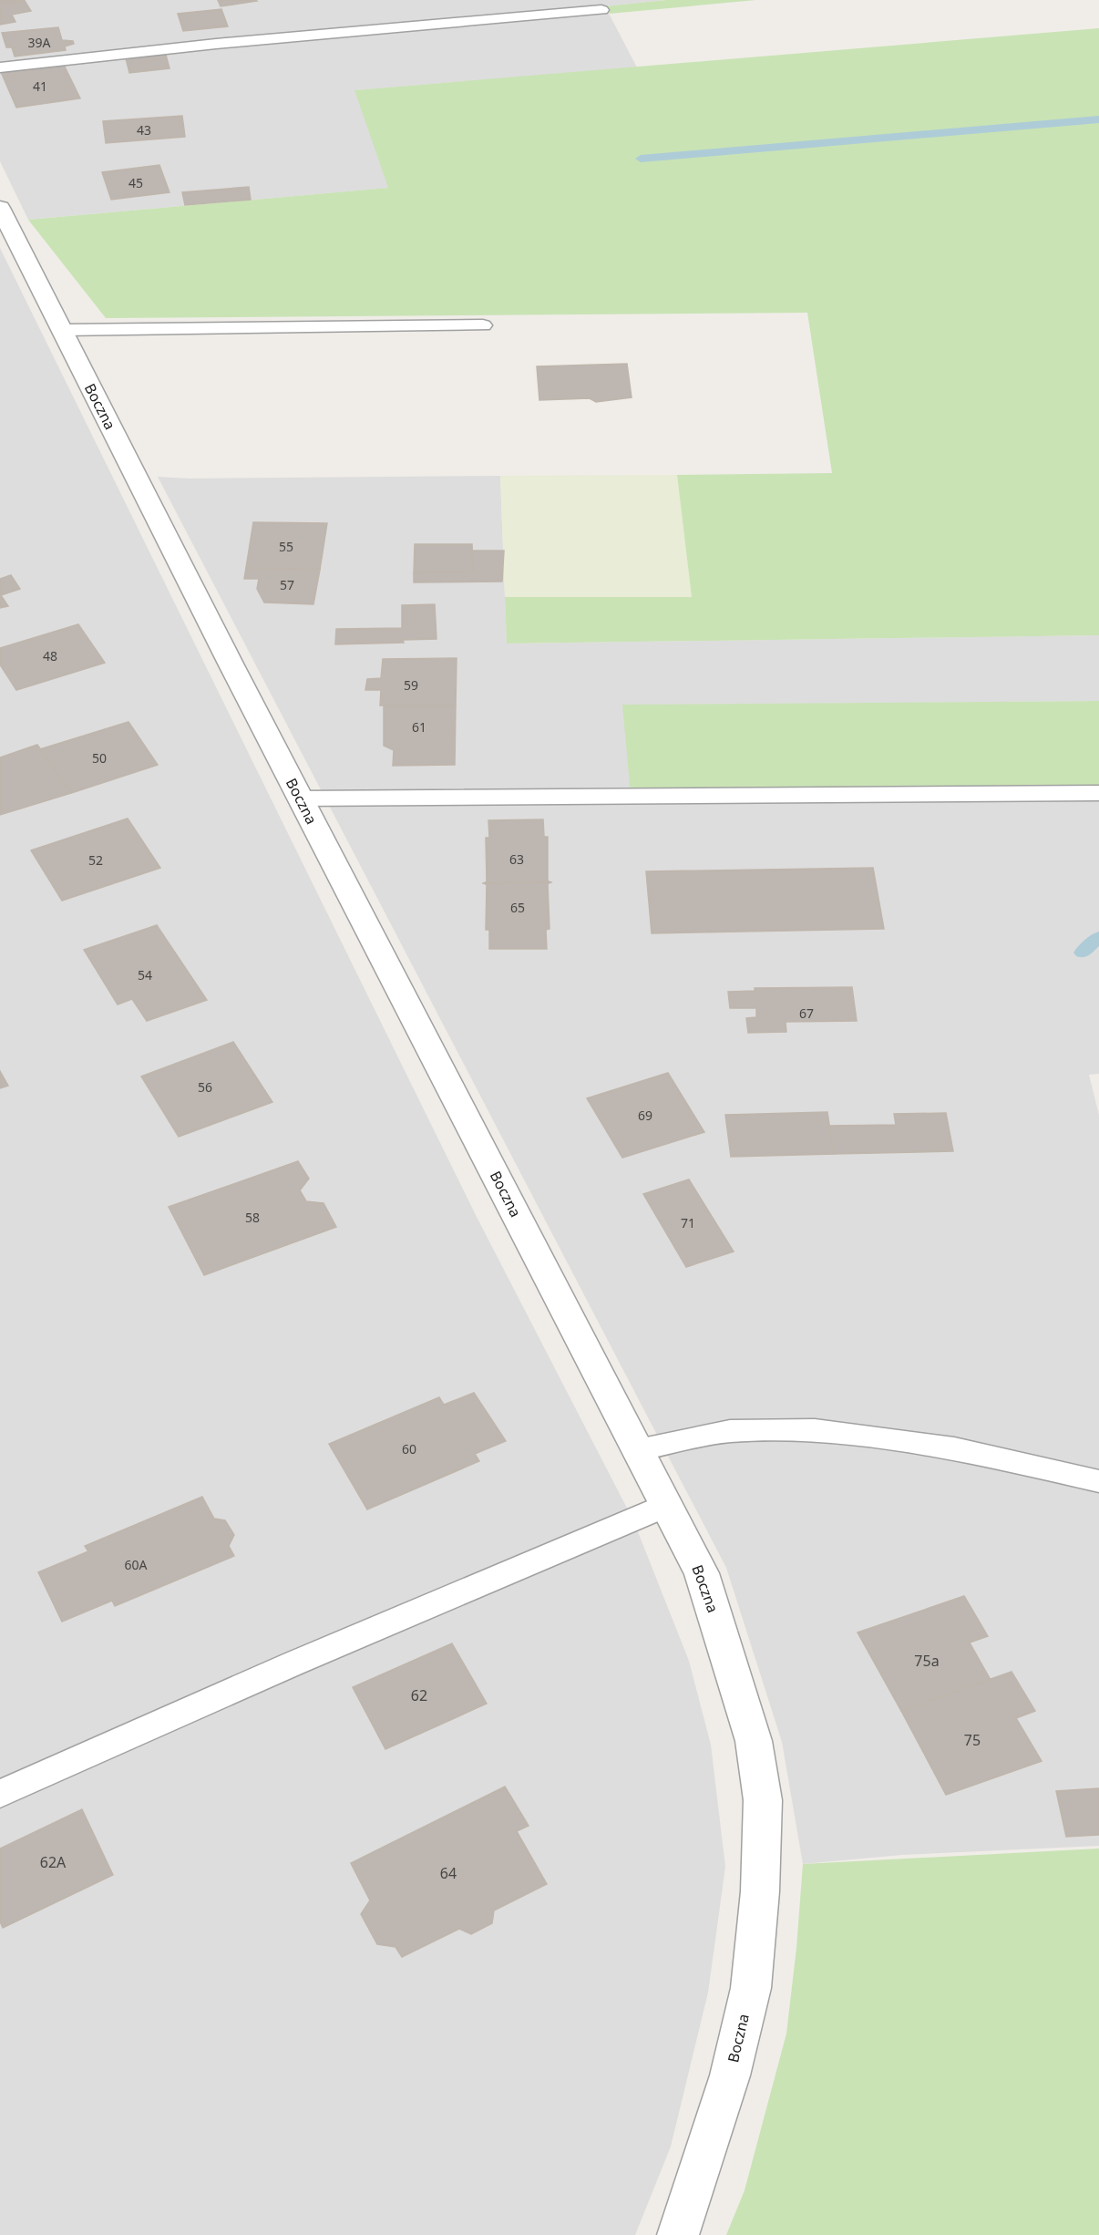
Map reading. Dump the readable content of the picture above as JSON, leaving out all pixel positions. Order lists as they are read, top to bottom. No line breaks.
{"streets":{"street":["Boczna"]},"house_numbers":["39A","41","43","45","55","57","48","59","61","50","63","52","65","54","67","56","69","58","71","60","60A","75a","62","75","62A","64"]}
